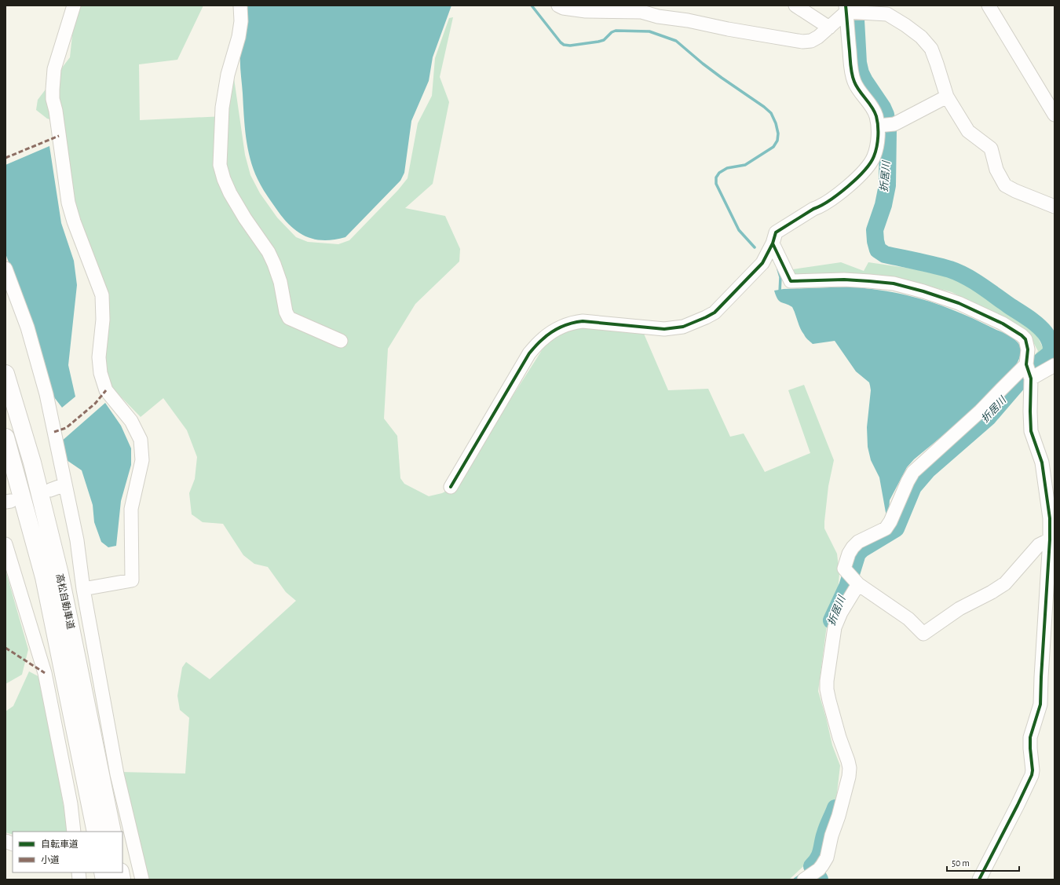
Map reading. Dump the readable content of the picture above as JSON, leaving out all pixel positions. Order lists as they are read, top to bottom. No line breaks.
{"streets":{"highway":["高松自動車道"]},"water":["折居川"],"legend":["自転車道","小道"],"scale_bar":"50 m"}
